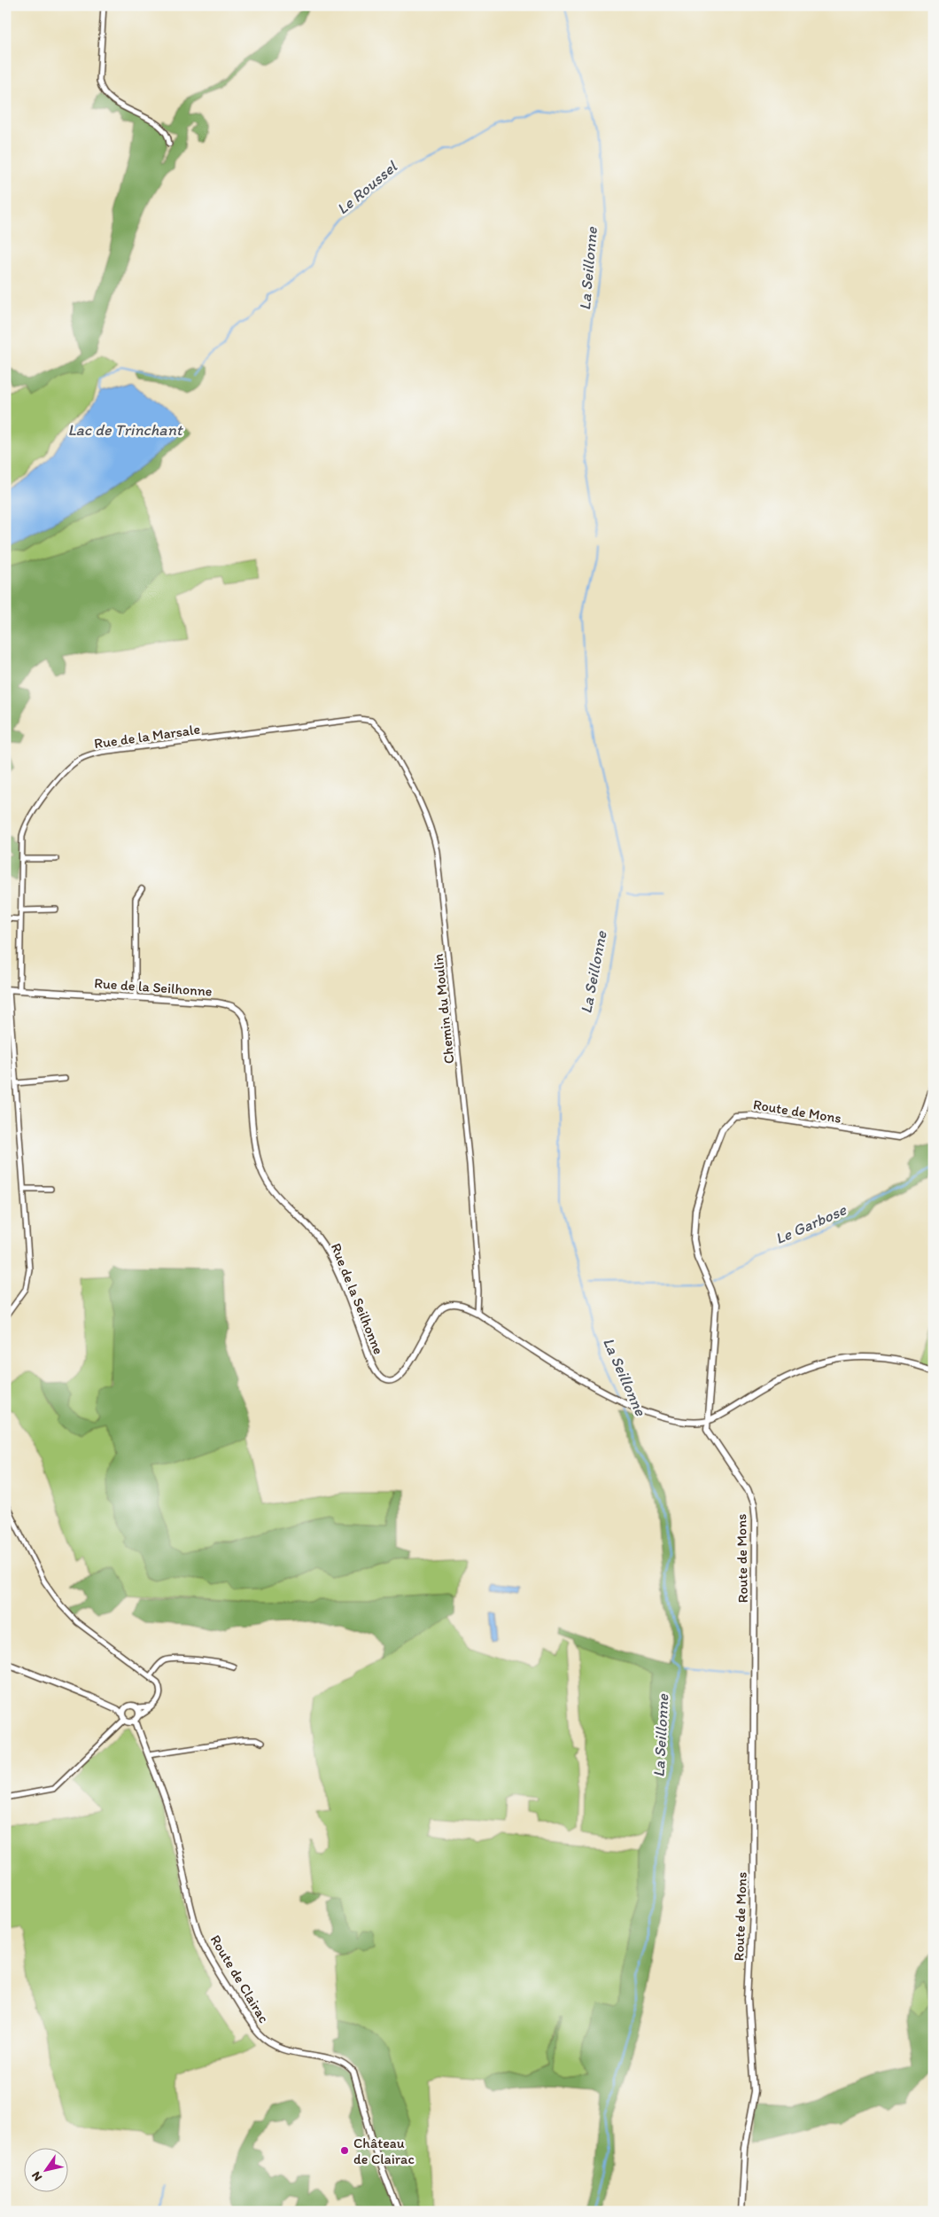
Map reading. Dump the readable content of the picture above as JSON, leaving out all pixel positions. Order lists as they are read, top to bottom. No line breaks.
{"streets":{"street":["Rue de la Marsale","Rue de la Seilhonne","Chemin du Moulin","Route de Mons","Route de Clairac"]},"crossings":[["Rue de la Marsale","Rue de la Seilhonne"],["Rue de la Marsale","Chemin du Moulin"],["Rue de la Seilhonne","Chemin du Moulin"],["Rue de la Seilhonne","Route de Mons"]],"water":["Le Roussel","La Seillonne","Lac de Trinchant","Le Garbose"],"places":["Château de Clairac"],"north":"bottom left"}
